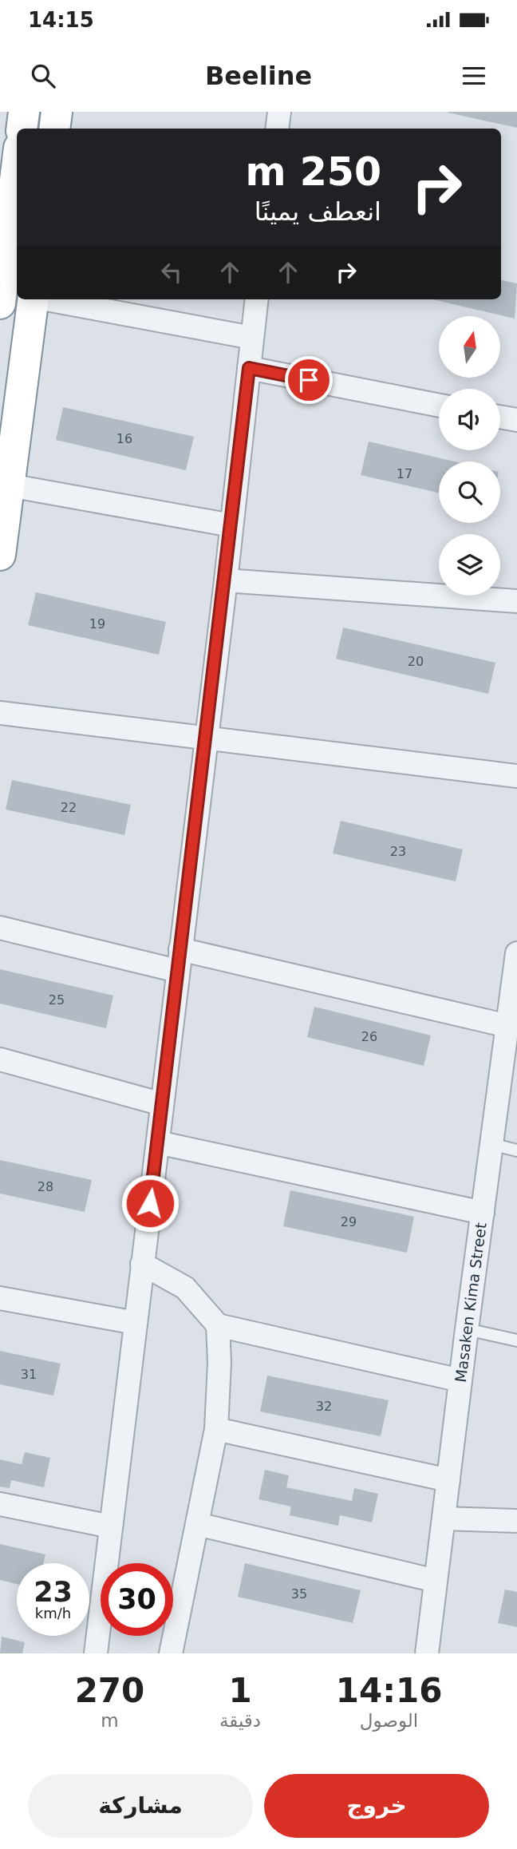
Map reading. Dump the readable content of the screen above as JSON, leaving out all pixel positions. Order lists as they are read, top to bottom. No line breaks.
{"streets":{"street":["Masaken Kima Street"]},"house_numbers":["16","17","19","20","22","23","25","26","28","29","31","32","35"],"north":"top","page":{"status":"14:15","header":"Beeline","turn":["250 m","انعطف يمينًا"],"speed":"23 km/h","limit":"30","eta":["14:16","الوصول","1","دقيقة","270","m"],"buttons":["خروج","مشاركة"]}}
